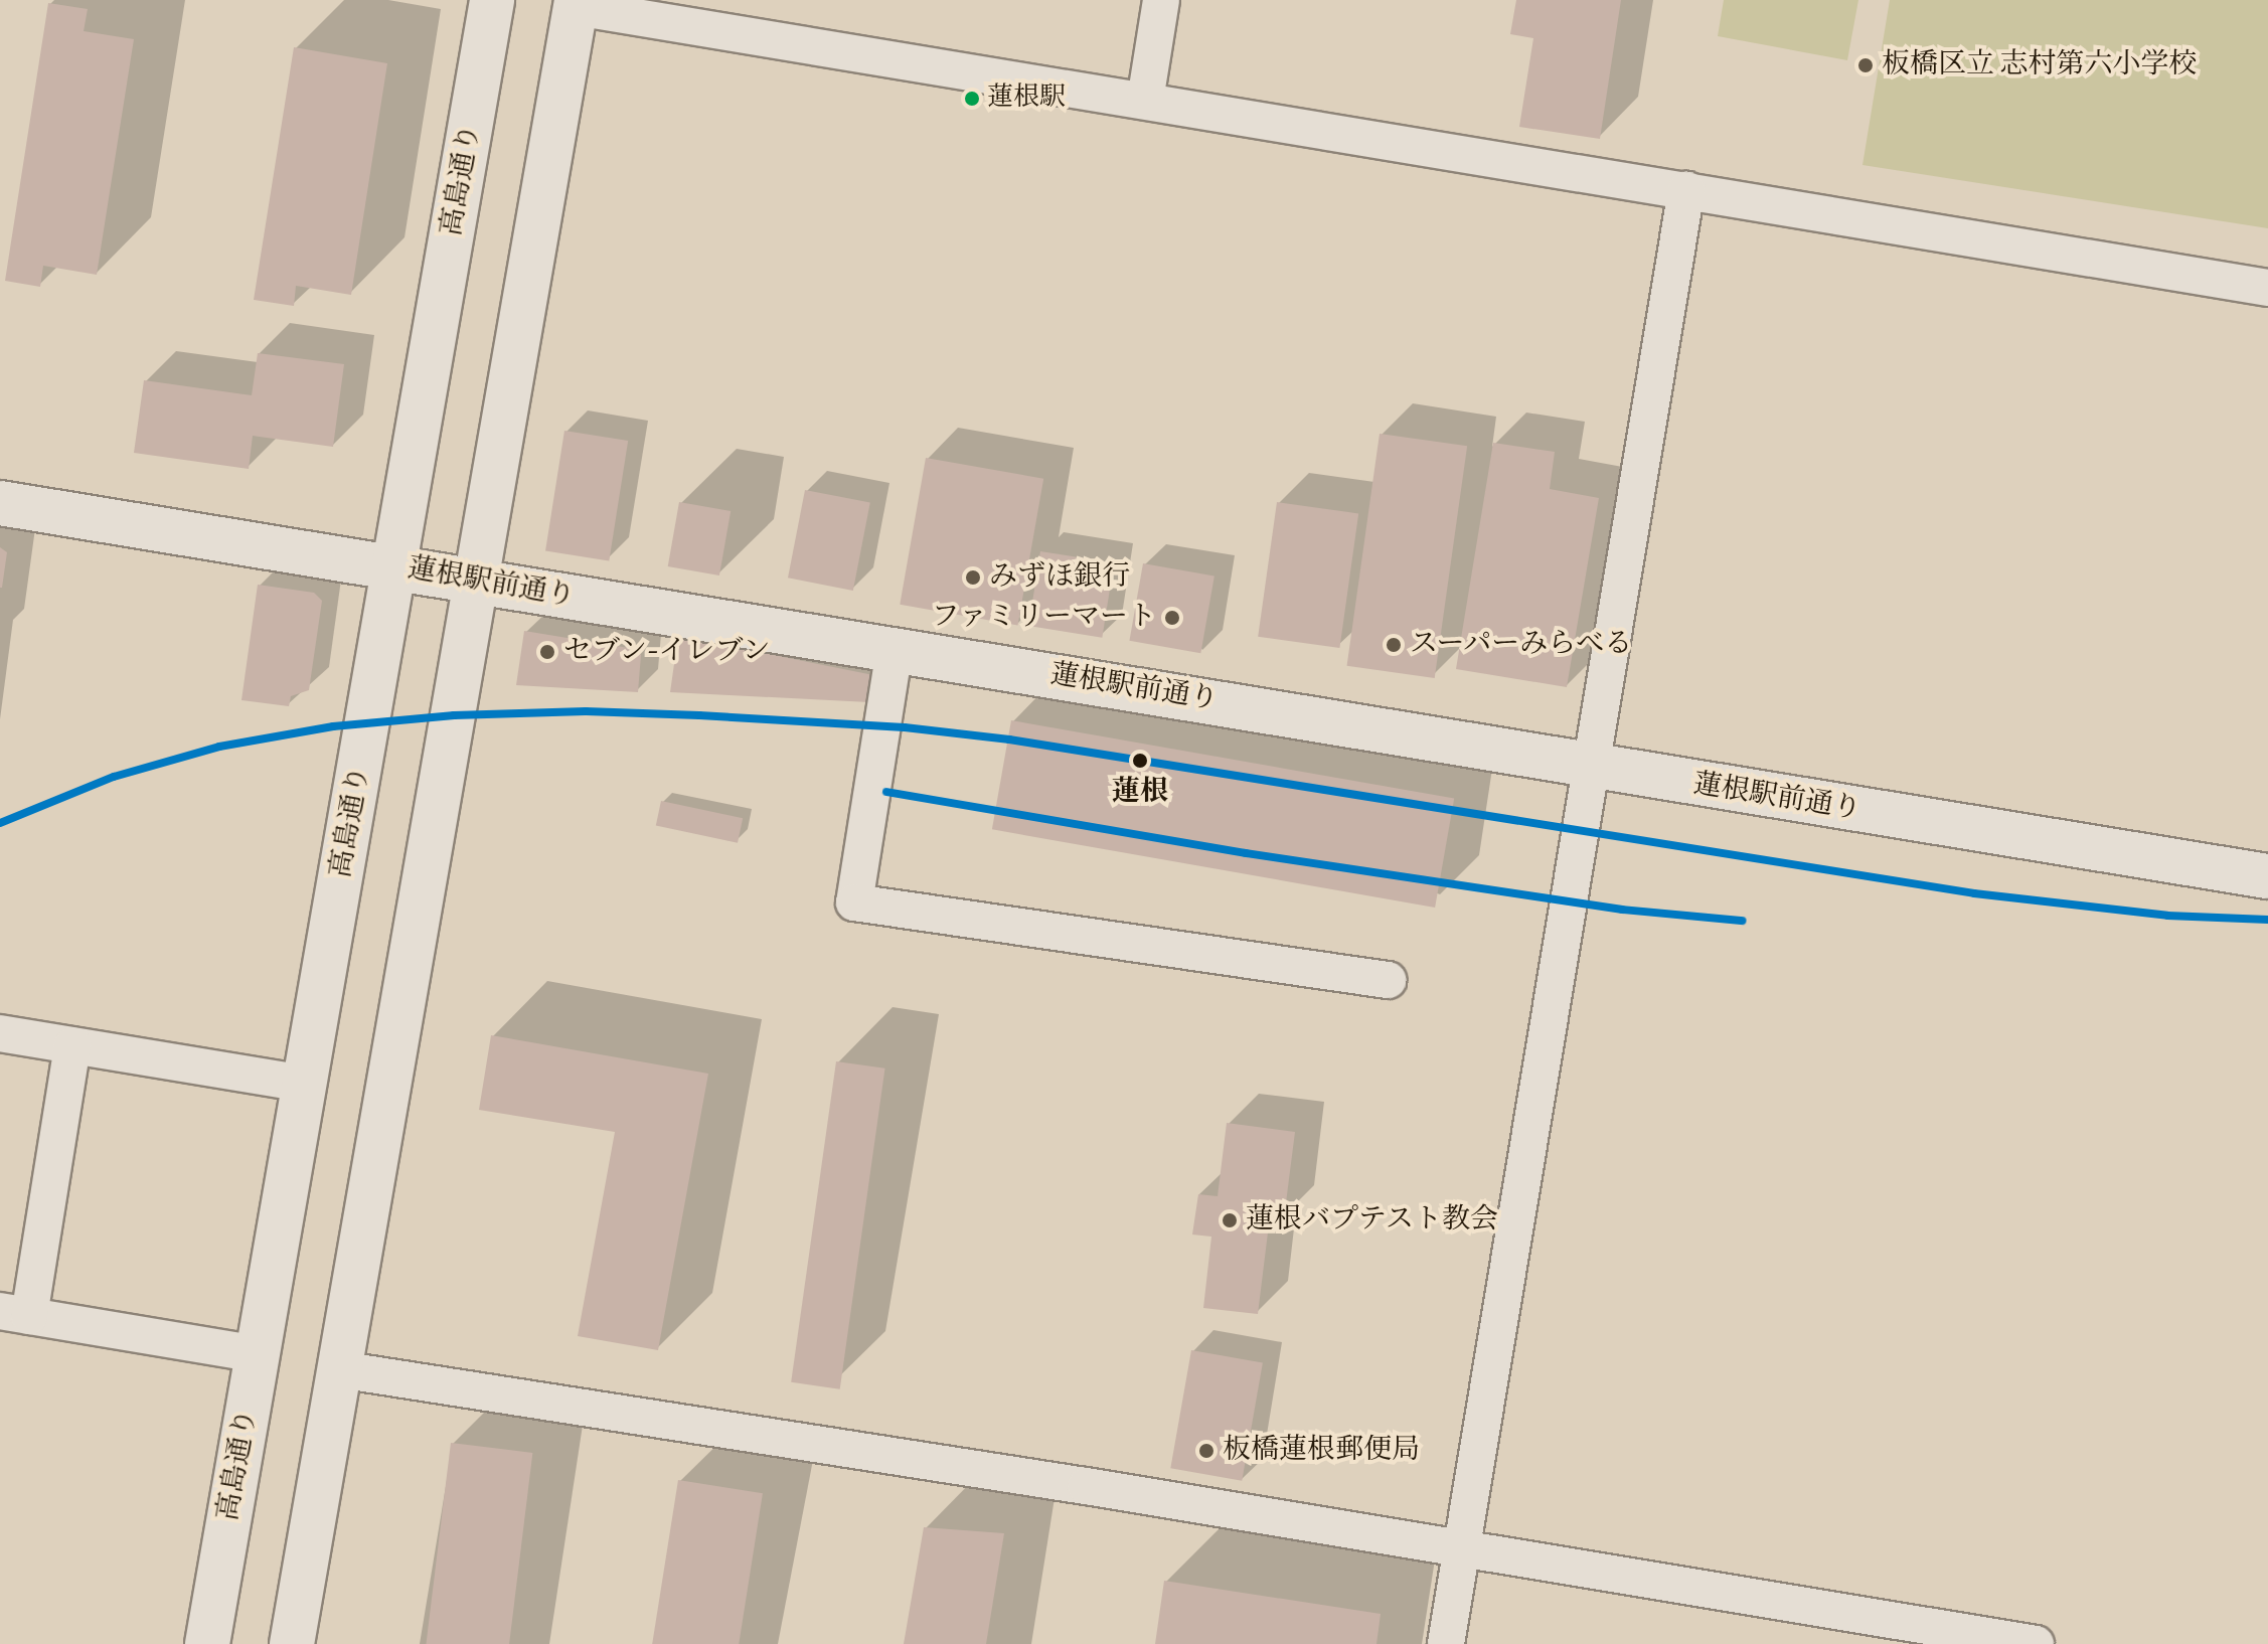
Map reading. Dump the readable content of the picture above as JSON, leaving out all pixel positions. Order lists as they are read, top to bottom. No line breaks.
{"streets":{"main road":["高島通り","蓮根駅前通り"]},"crossings":[["高島通り","蓮根駅前通り"]],"places":["板橋区立 志村第六小学校","蓮根駅","みずほ銀行","ファミリーマート","スーパーみらべる","セブン-イレブン","蓮根","蓮根バプテスト教会","板橋蓮根郵便局"]}
